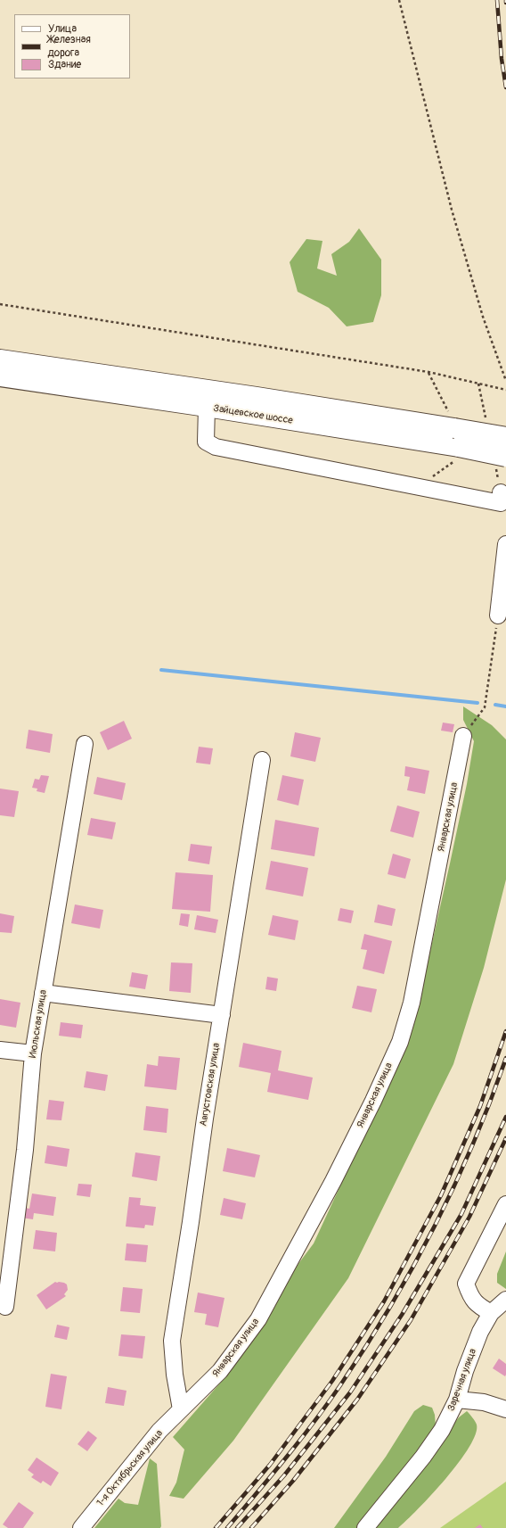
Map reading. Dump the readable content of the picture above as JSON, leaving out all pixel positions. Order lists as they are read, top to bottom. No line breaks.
{"streets":{"main road":["Зайцевское шоссе"],"street":["Январская улица","Июльская улица","Августовская улица","Заречная улица","1-я Октябрьская улица"]},"crossings":[["Январская улица","Августовская улица"],["Январская улица","1-я Октябрьская улица"],["Августовская улица","1-я Октябрьская улица"]],"legend":["Улица","Железная дорога","Здание"]}
